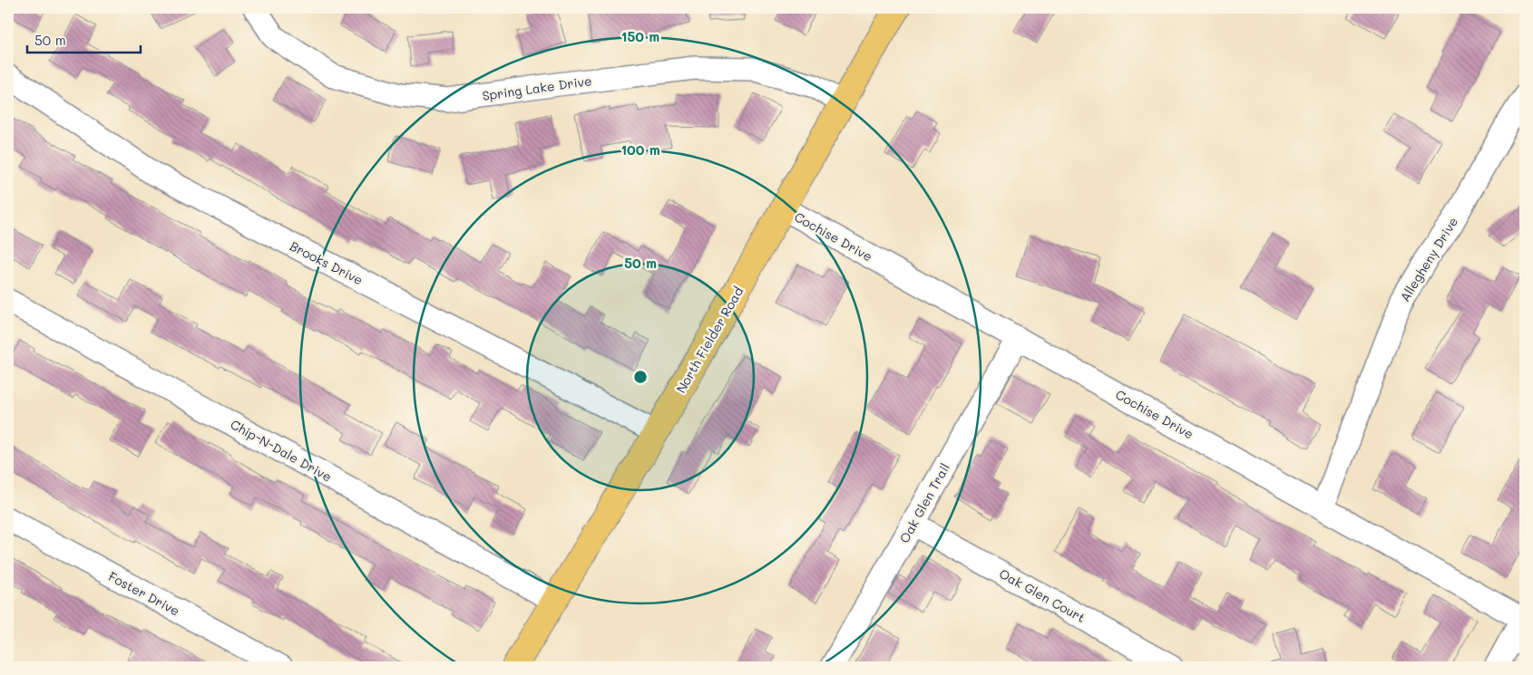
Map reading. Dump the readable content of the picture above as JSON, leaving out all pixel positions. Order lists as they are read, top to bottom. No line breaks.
{"streets":{"main road":["North Fielder Road"],"street":["Spring Lake Drive","Cochise Drive","Allegheny Drive","Brooks Drive","Chip-N-Dale Drive","Oak Glen Trail","Foster Drive","Oak Glen Court"]},"crossings":[["Spring Lake Drive","North Fielder Road"],["Cochise Drive","Allegheny Drive"],["Cochise Drive","North Fielder Road"],["Cochise Drive","Oak Glen Trail"],["Brooks Drive","North Fielder Road"],["North Fielder Road","Chip-N-Dale Drive"],["Oak Glen Trail","Oak Glen Court"]],"scale_bar":"50 m","rings":["150 m","100 m","50 m"]}
